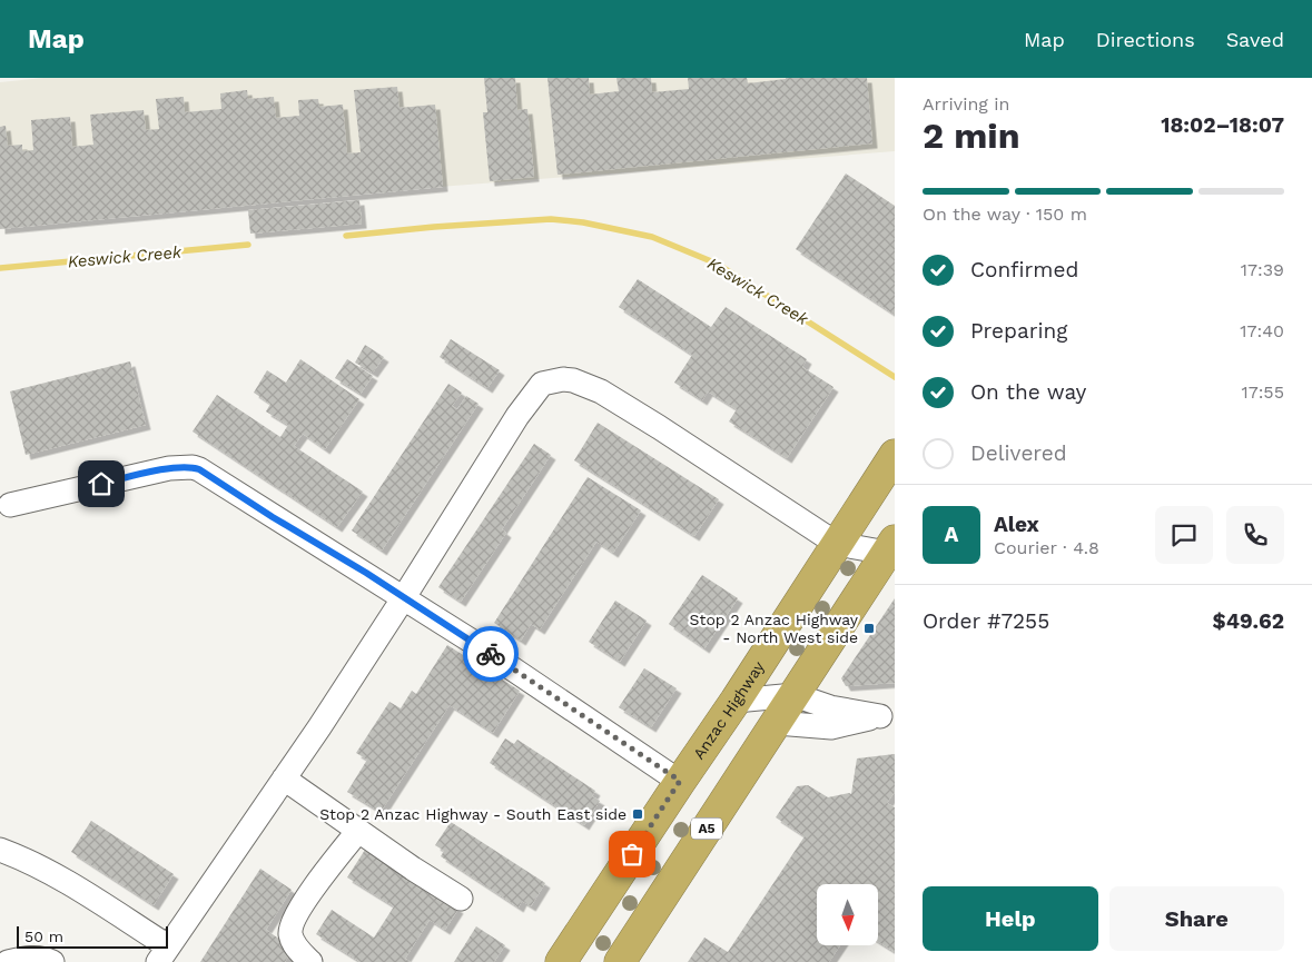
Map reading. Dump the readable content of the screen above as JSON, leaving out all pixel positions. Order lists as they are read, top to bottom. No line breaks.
{"streets":{"highway":["Anzac Highway","A5"]},"water":["Keswick Creek"],"places":{"transit":["Stop 2 Anzac Highway - North West side","Stop 2 Anzac Highway - South East side"]},"scale_bar":"50 m","north":"bottom","page":{"header":"Map","nav":["Map","Directions","Saved"],"heading":["2 min","Arriving in","18:02–18:07"],"panel":["Alex","Courier · 4.8","Order #7255","$49.62"],"bar":"On the way · 150 m","list":[["Confirmed","17:39"],["Preparing","17:40"],["On the way","17:55"],"Delivered"],"round":"A","buttons":["Help","Share"],"scale":"50 m"}}
